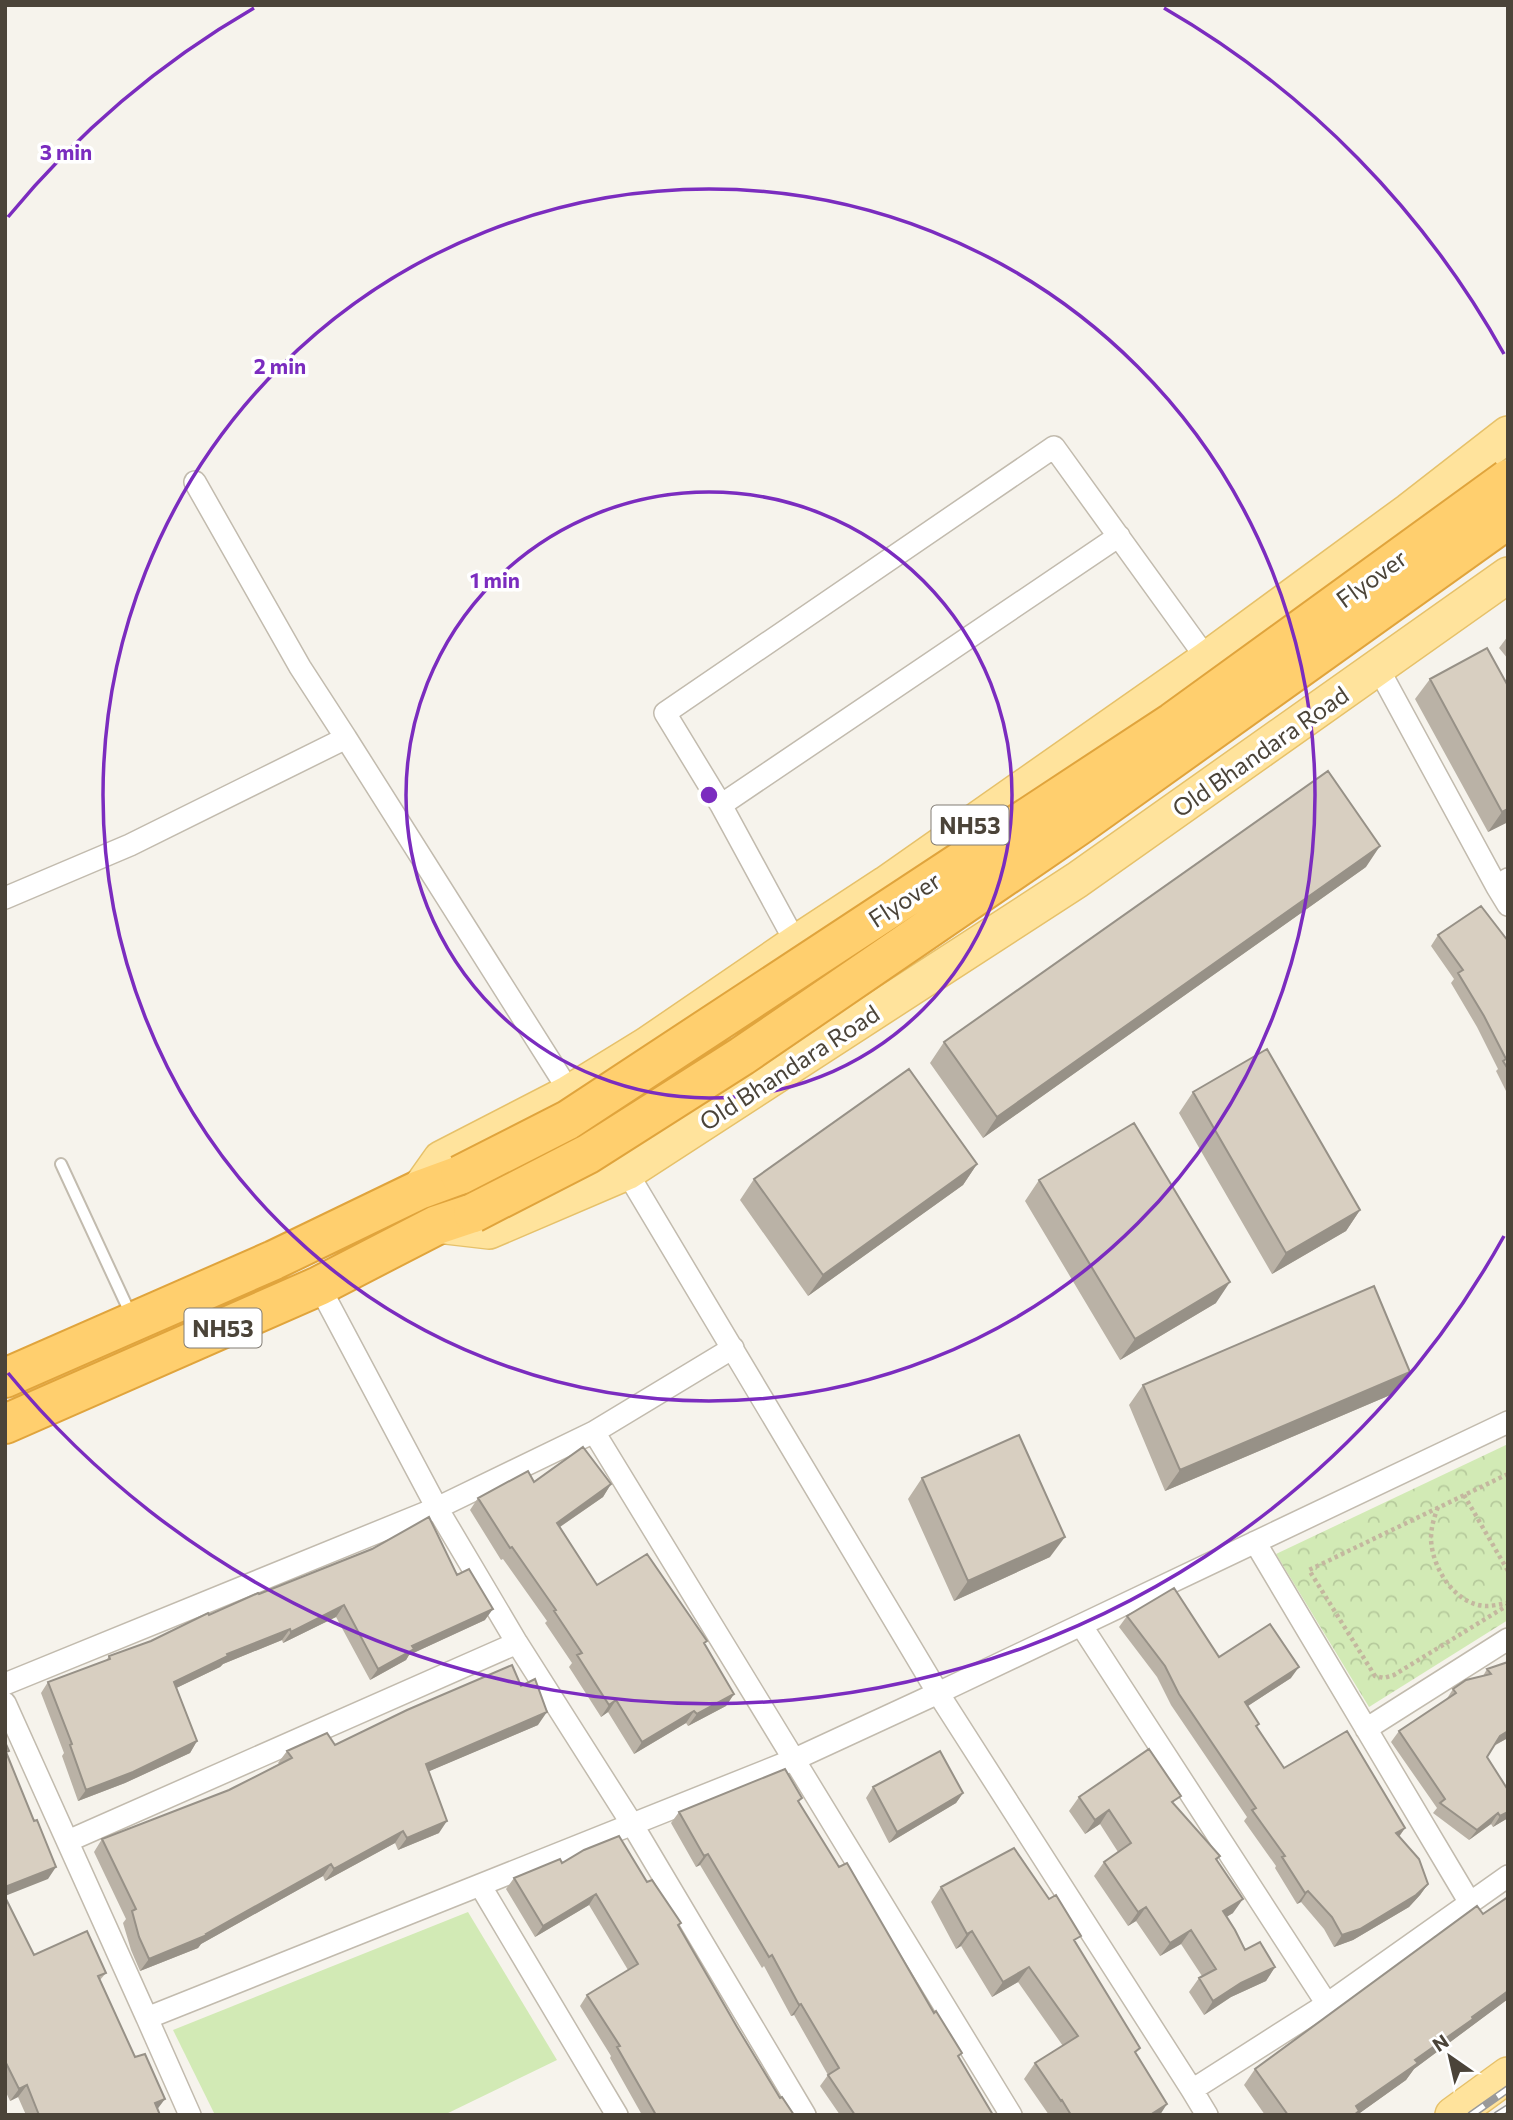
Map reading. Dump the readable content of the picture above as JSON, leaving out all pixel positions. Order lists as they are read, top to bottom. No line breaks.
{"streets":{"highway":["Flyover","NH53"],"main road":["Old Bhandara Road"]},"crossings":[["Flyover","Old Bhandara Road"],["Flyover","NH53"],["Old Bhandara Road","NH53"]],"north":"top left","rings":["3 min","2 min","1 min"]}
